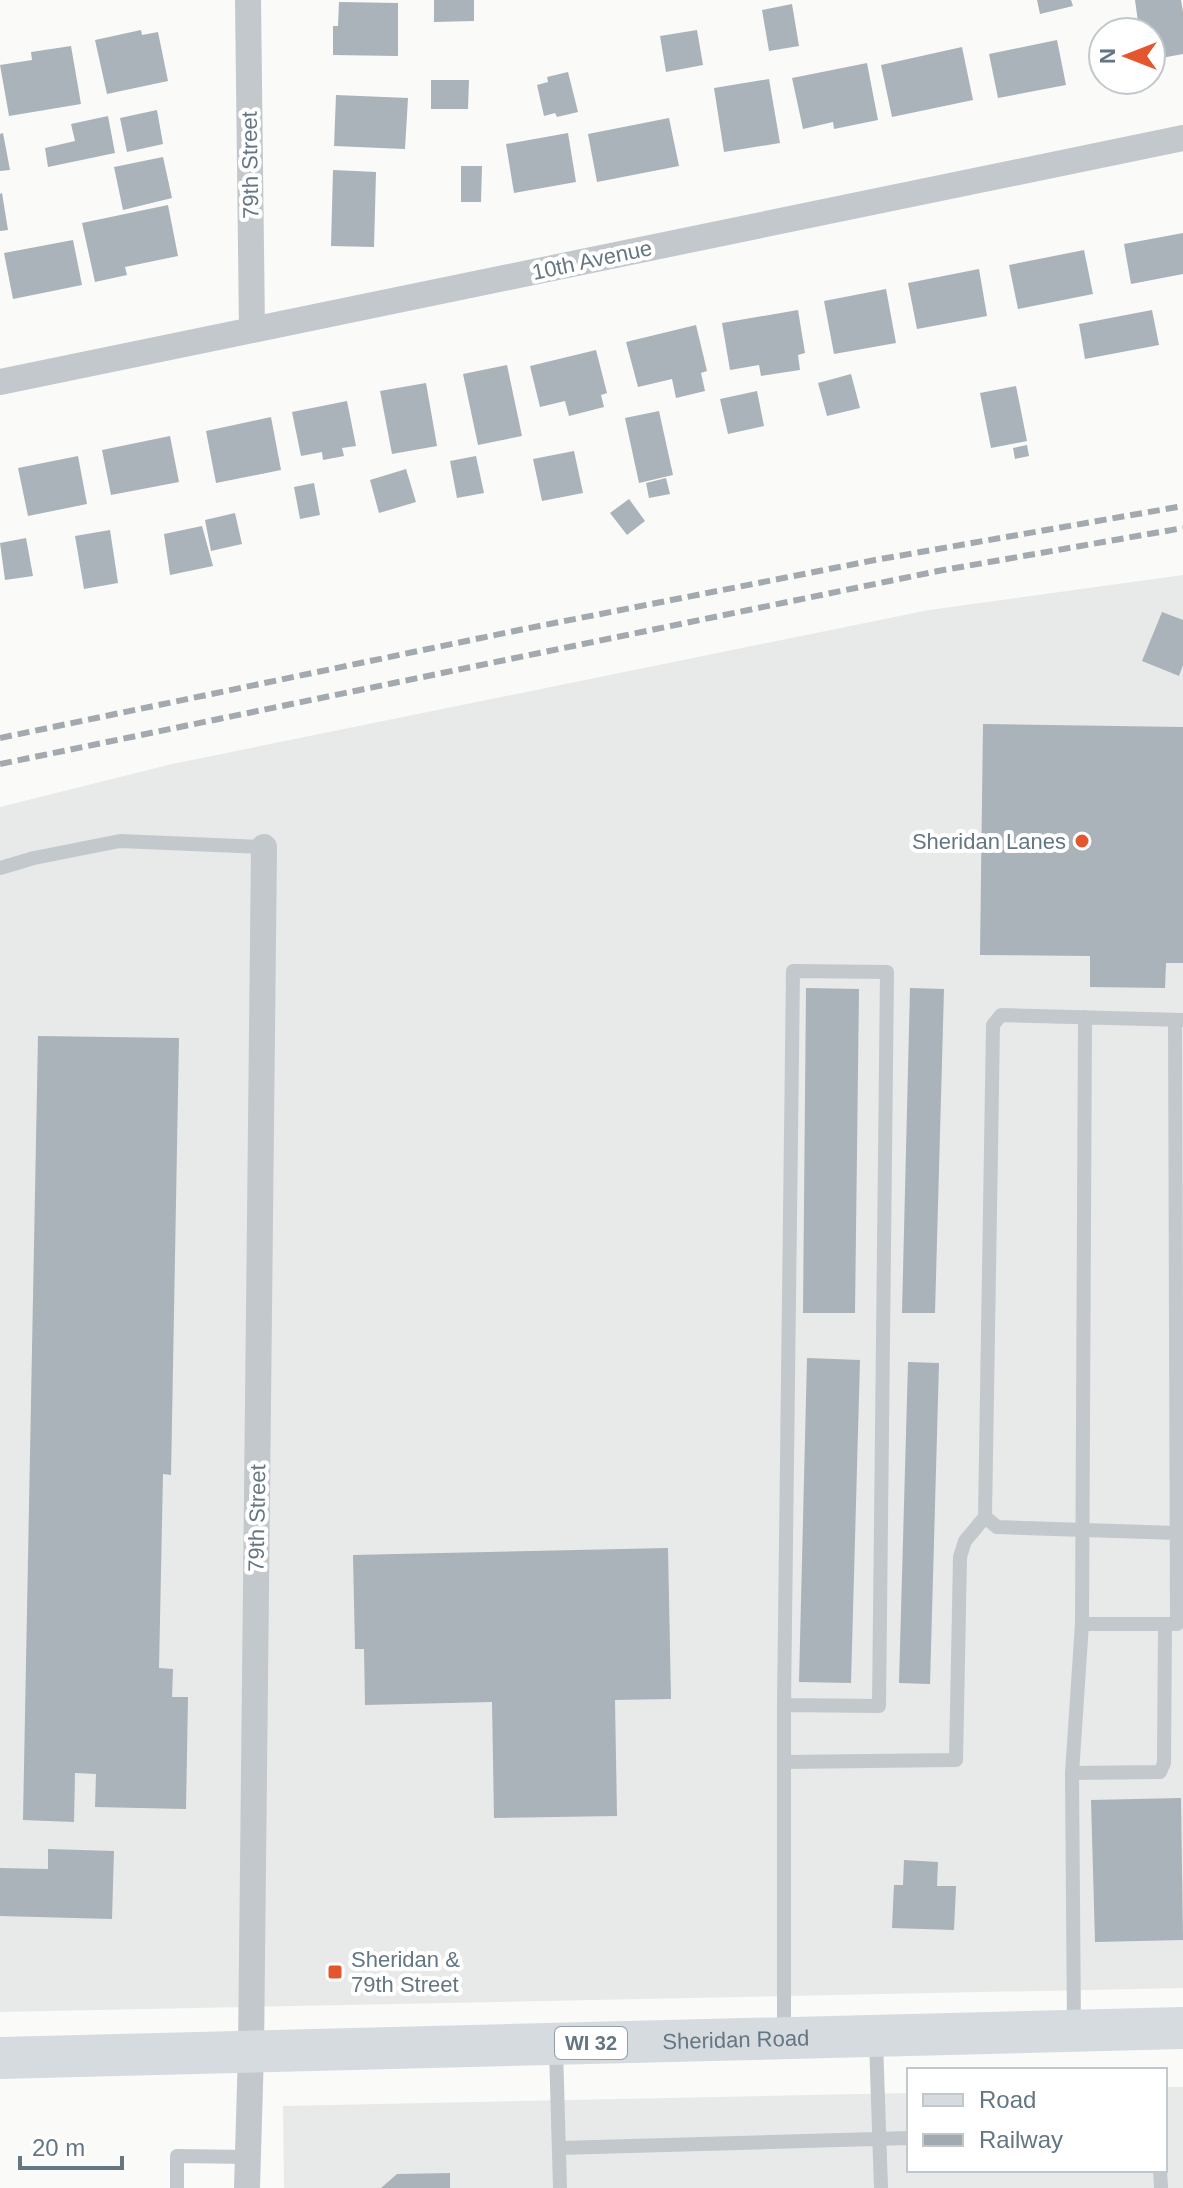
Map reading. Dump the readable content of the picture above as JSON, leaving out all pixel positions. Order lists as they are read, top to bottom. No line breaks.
{"streets":{"main road":["Sheridan Road","WI 32"],"street":["79th Street","10th Avenue"]},"crossings":[["79th Street","10th Avenue"],["79th Street","Sheridan Road"]],"places":{"other":["Sheridan Lanes"],"transit":["Sheridan & 79th Street"]},"legend":["Road","Railway"],"scale_bar":"20 m","north":"left"}
